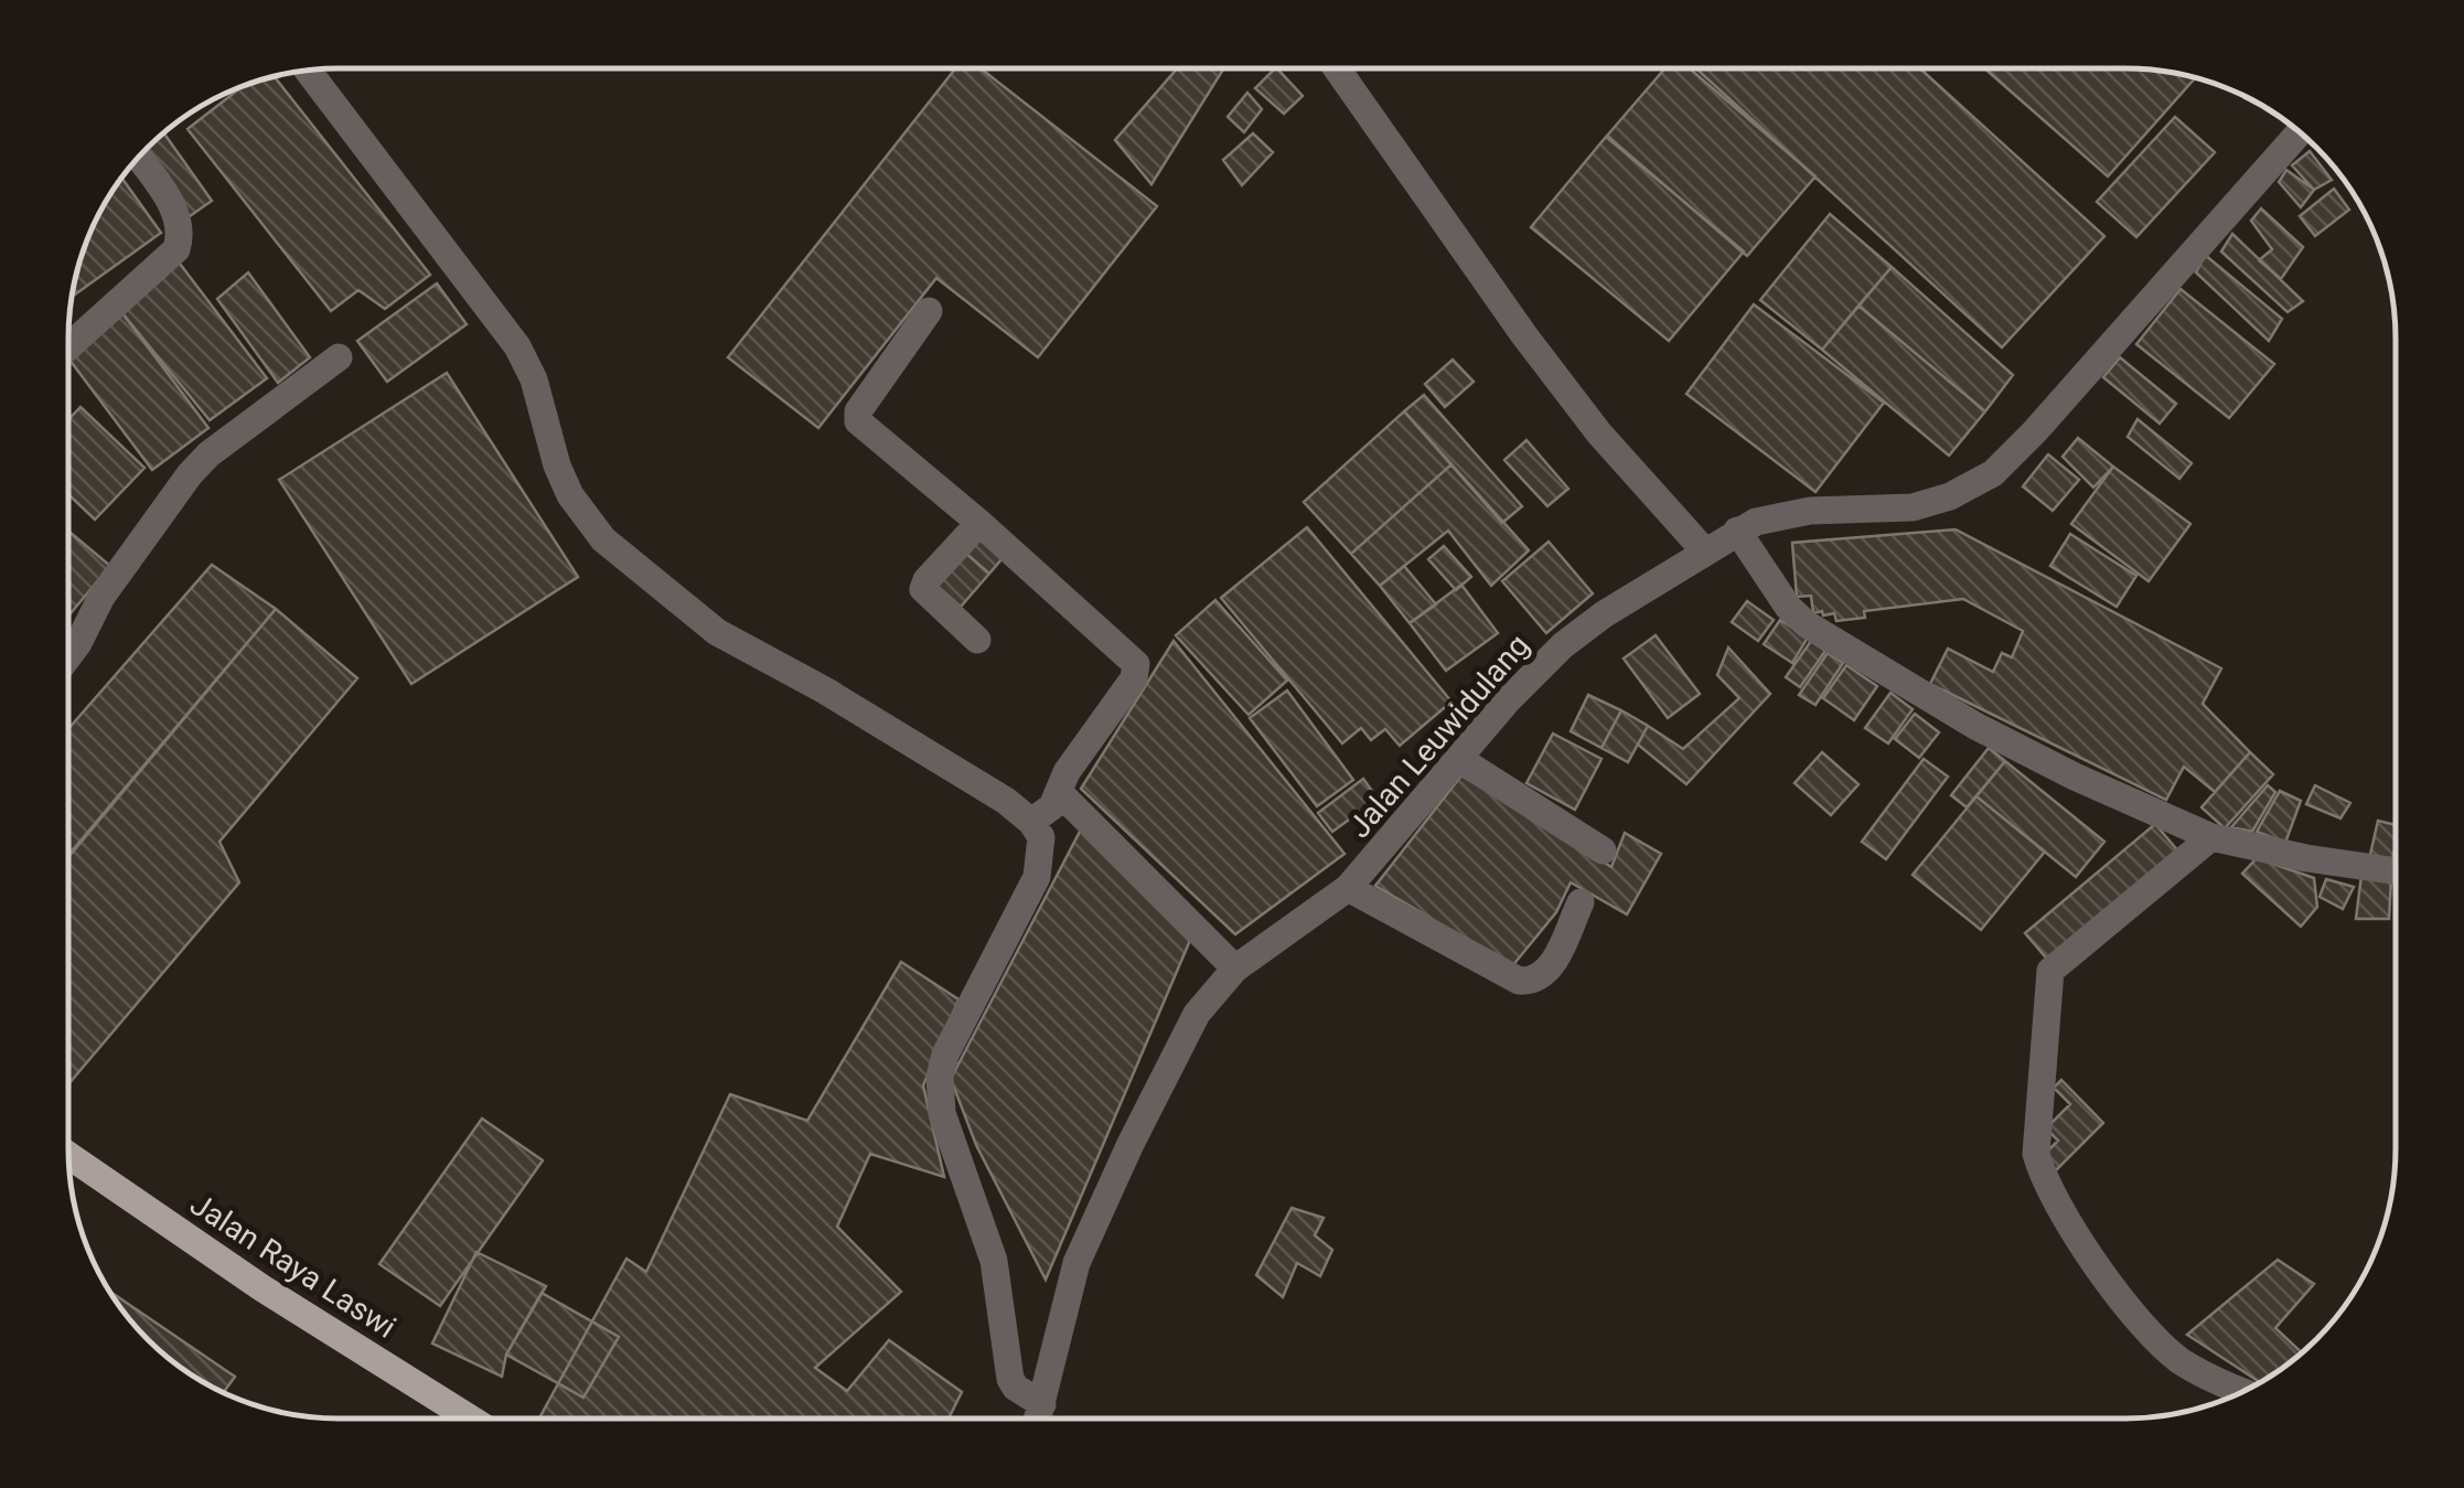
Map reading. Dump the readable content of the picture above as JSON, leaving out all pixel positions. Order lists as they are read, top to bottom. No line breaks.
{"streets":{"main road":["Jalan Raya Laswi"],"street":["Jalan Leuwidulang"]}}
